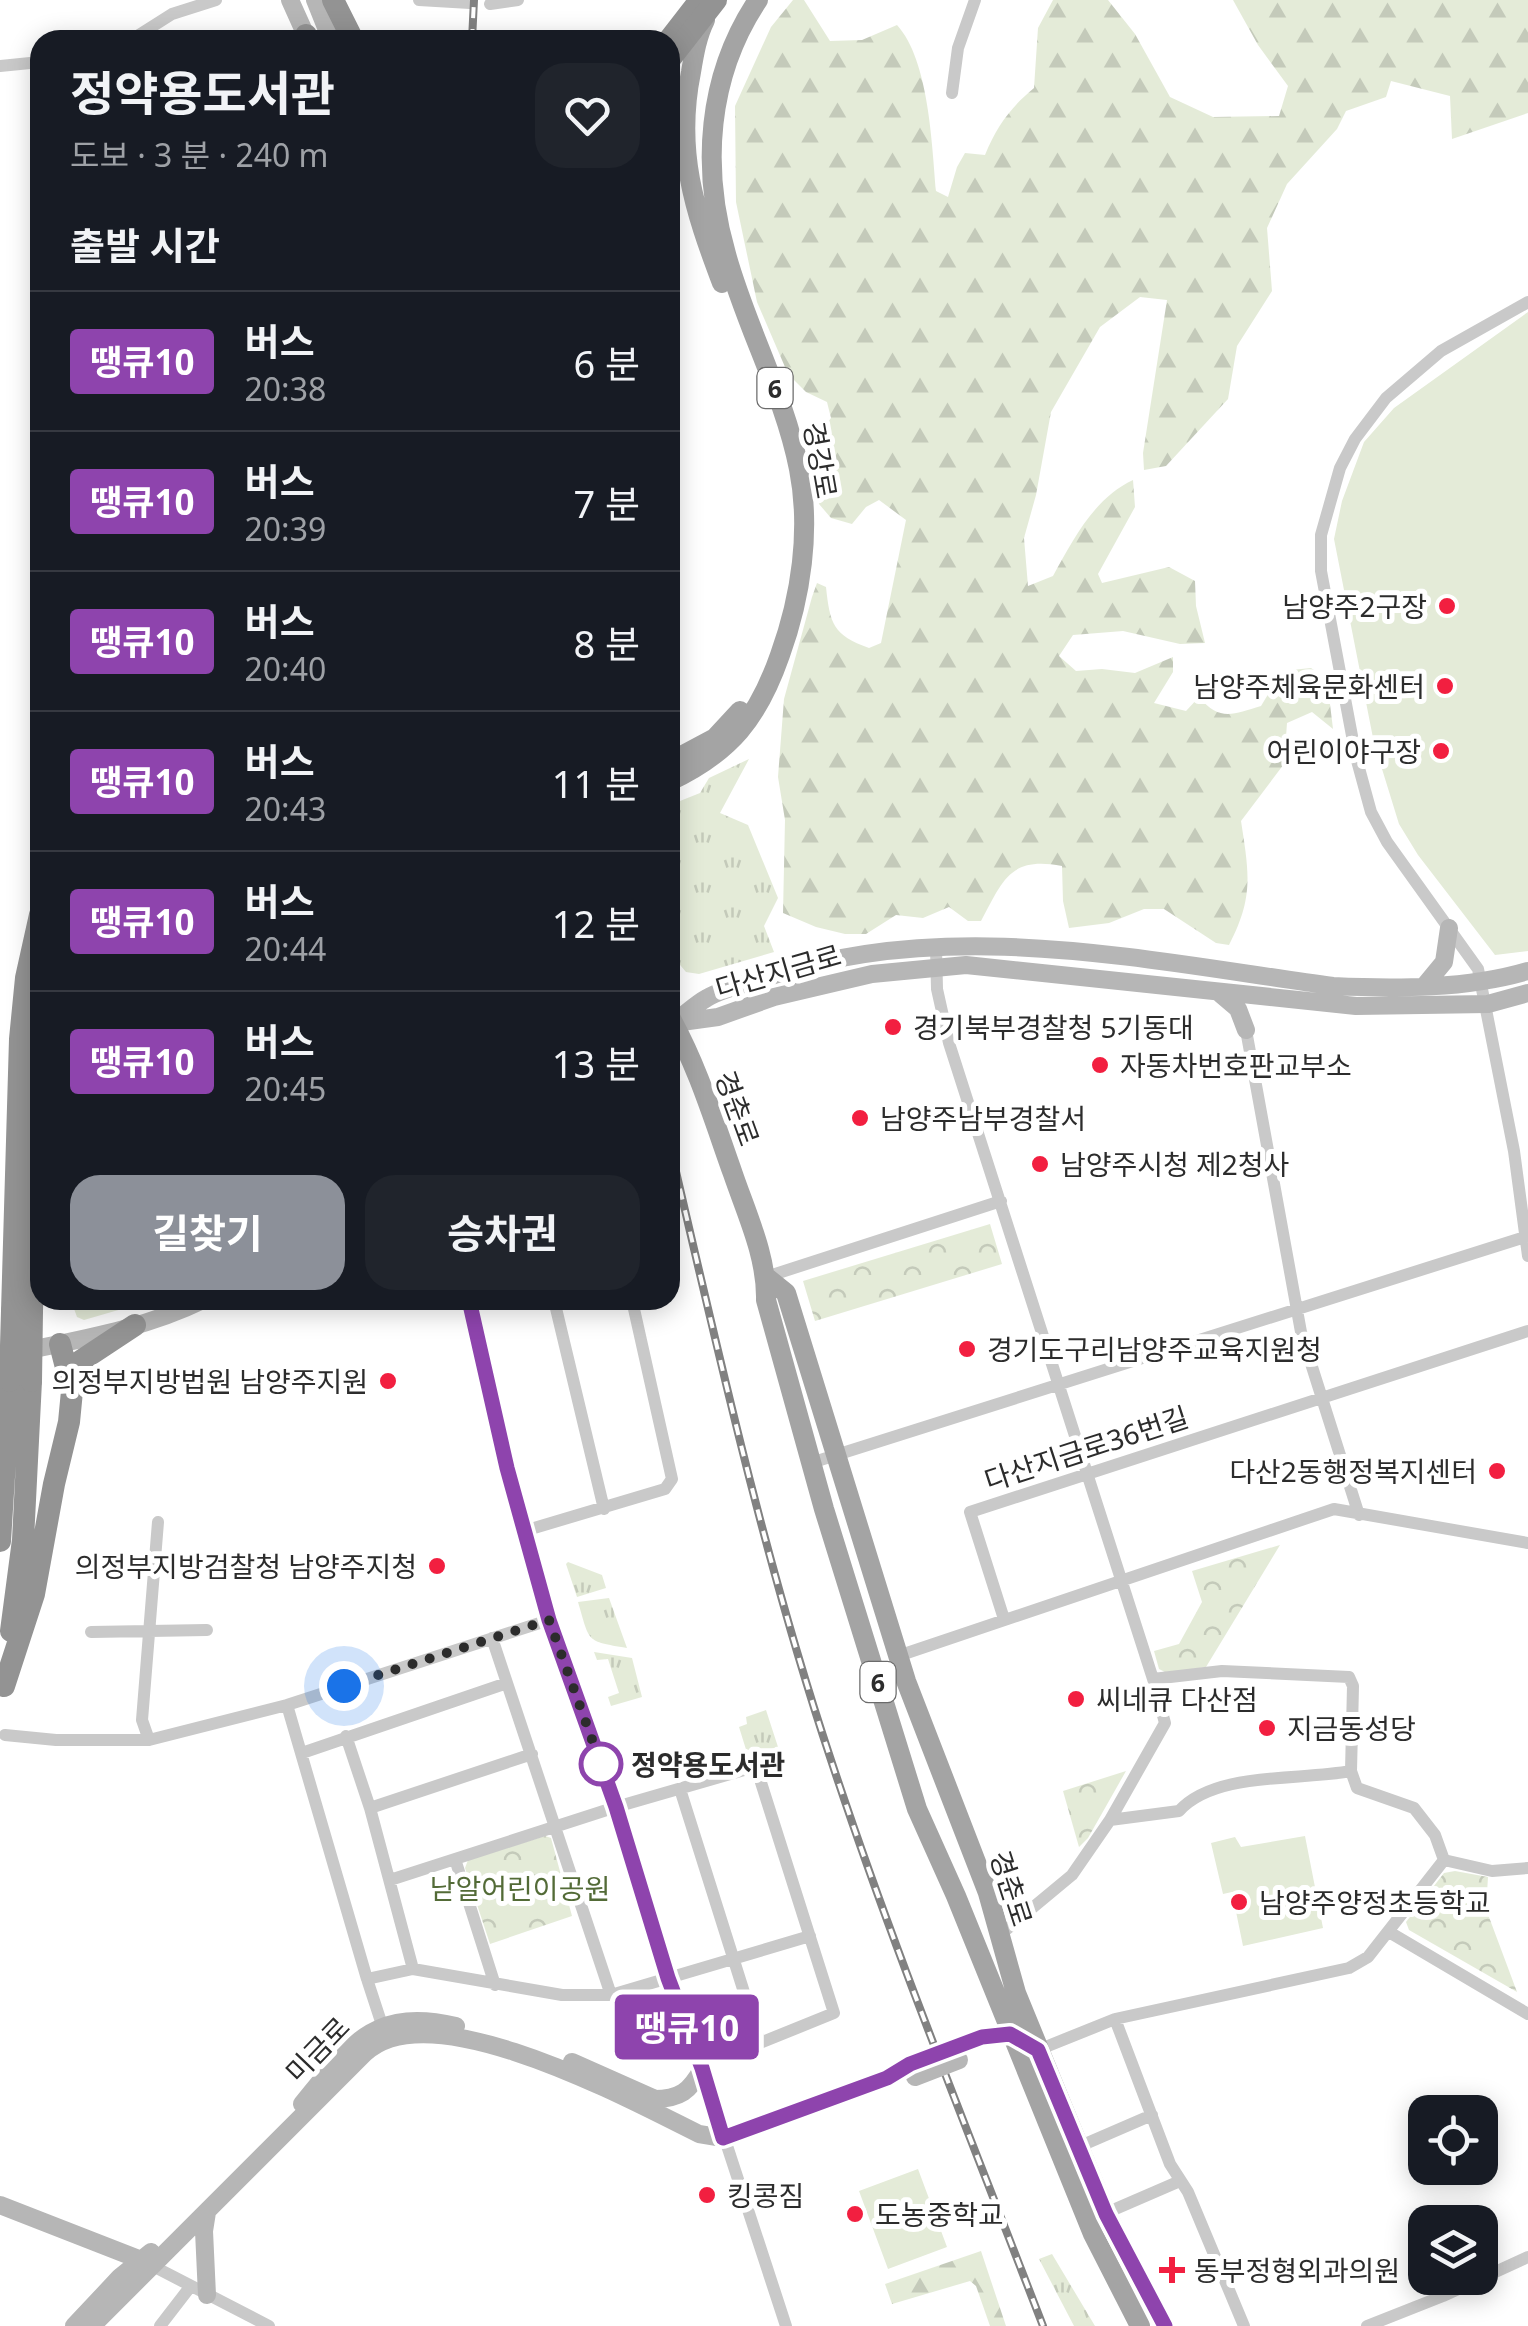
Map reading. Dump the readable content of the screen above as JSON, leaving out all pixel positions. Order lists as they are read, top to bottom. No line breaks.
{"streets":{"main road":["6","경강로","경춘로"],"street":["다산지금로","다산지금로36번길","미금로"]},"parks":["낟알어린이공원"],"places":{"other":["남양주2구장","남양주체육문화센터","어린이야구장","경기북부경찰청 5기동대","자동차번호판교부소","남양주남부경찰서","남양주시청 제2청사","경기도구리남양주교육지원청","의정부지방법원 남양주지원","다산2동행정복지센터","의정부지방검찰청 남양주지청","씨네큐 다산점","지금동성당","정약용도서관","남양주양정초등학교","킹콩짐","도농중학교"],"health":["동부정형외과의원"]},"lines":["bus line 땡큐10"],"page":{"on_map":"땡큐10","heading":[["정약용도서관","도보 · 3 분 · 240 m"],"출발 시간"],"list":[{"mark":"땡큐10","name":"버스","note":"20:38","value":"6 분"},{"mark":"땡큐10","name":"버스","note":"20:39","value":"7 분"},{"mark":"땡큐10","name":"버스","note":"20:40","value":"8 분"},{"mark":"땡큐10","name":"버스","note":"20:43","value":"11 분"},{"mark":"땡큐10","name":"버스","note":"20:44","value":"12 분"},{"mark":"땡큐10","name":"버스","note":"20:45","value":"13 분"}],"buttons":["길찾기","승차권"]}}
